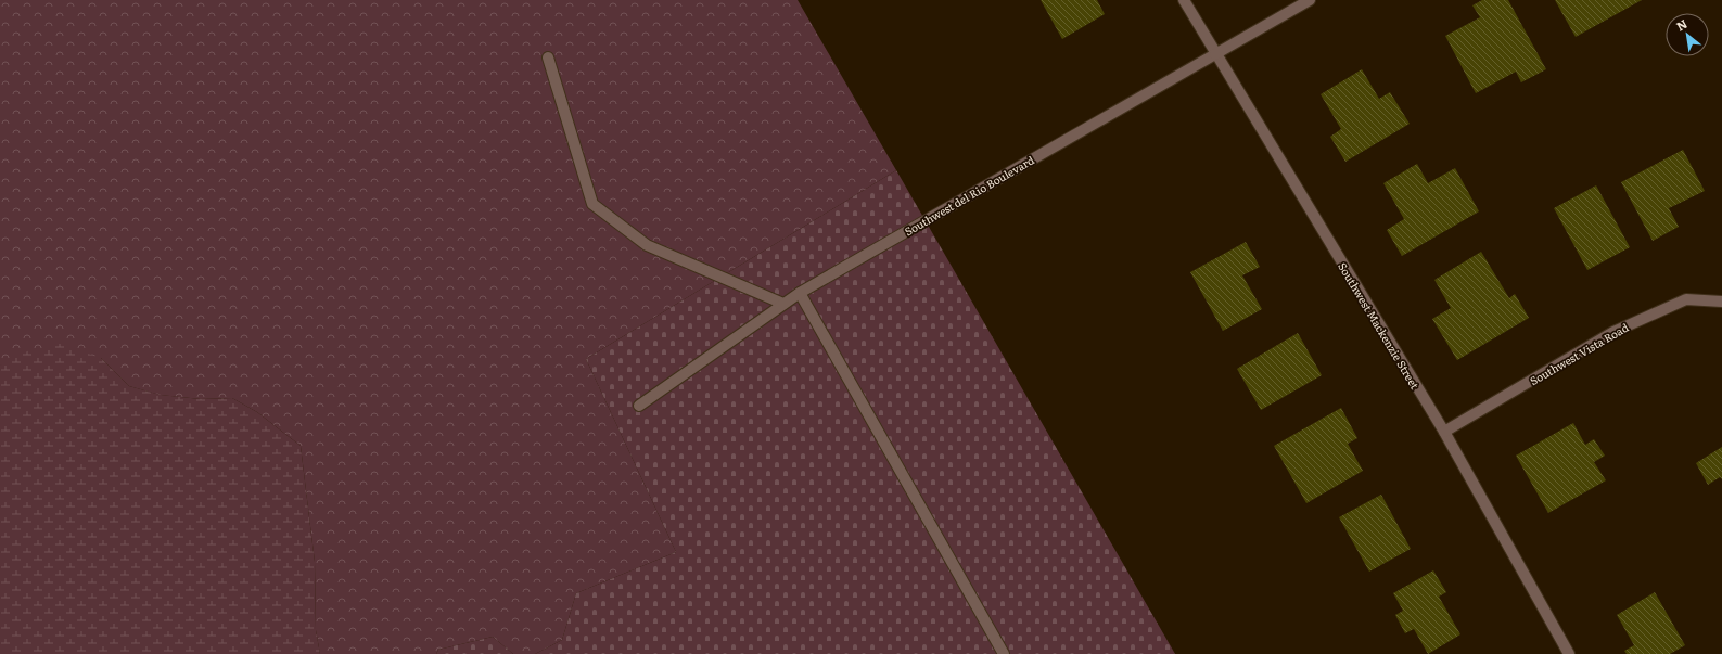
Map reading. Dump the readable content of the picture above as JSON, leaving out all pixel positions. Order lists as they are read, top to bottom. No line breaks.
{"streets":{"street":["Southwest del Rio Boulevard","Southwest Mackenzie Street","Southwest Vista Road"]},"crossings":[["Southwest del Rio Boulevard","Southwest Mackenzie Street"],["Southwest Mackenzie Street","Southwest Vista Road"]],"north":"top left"}
